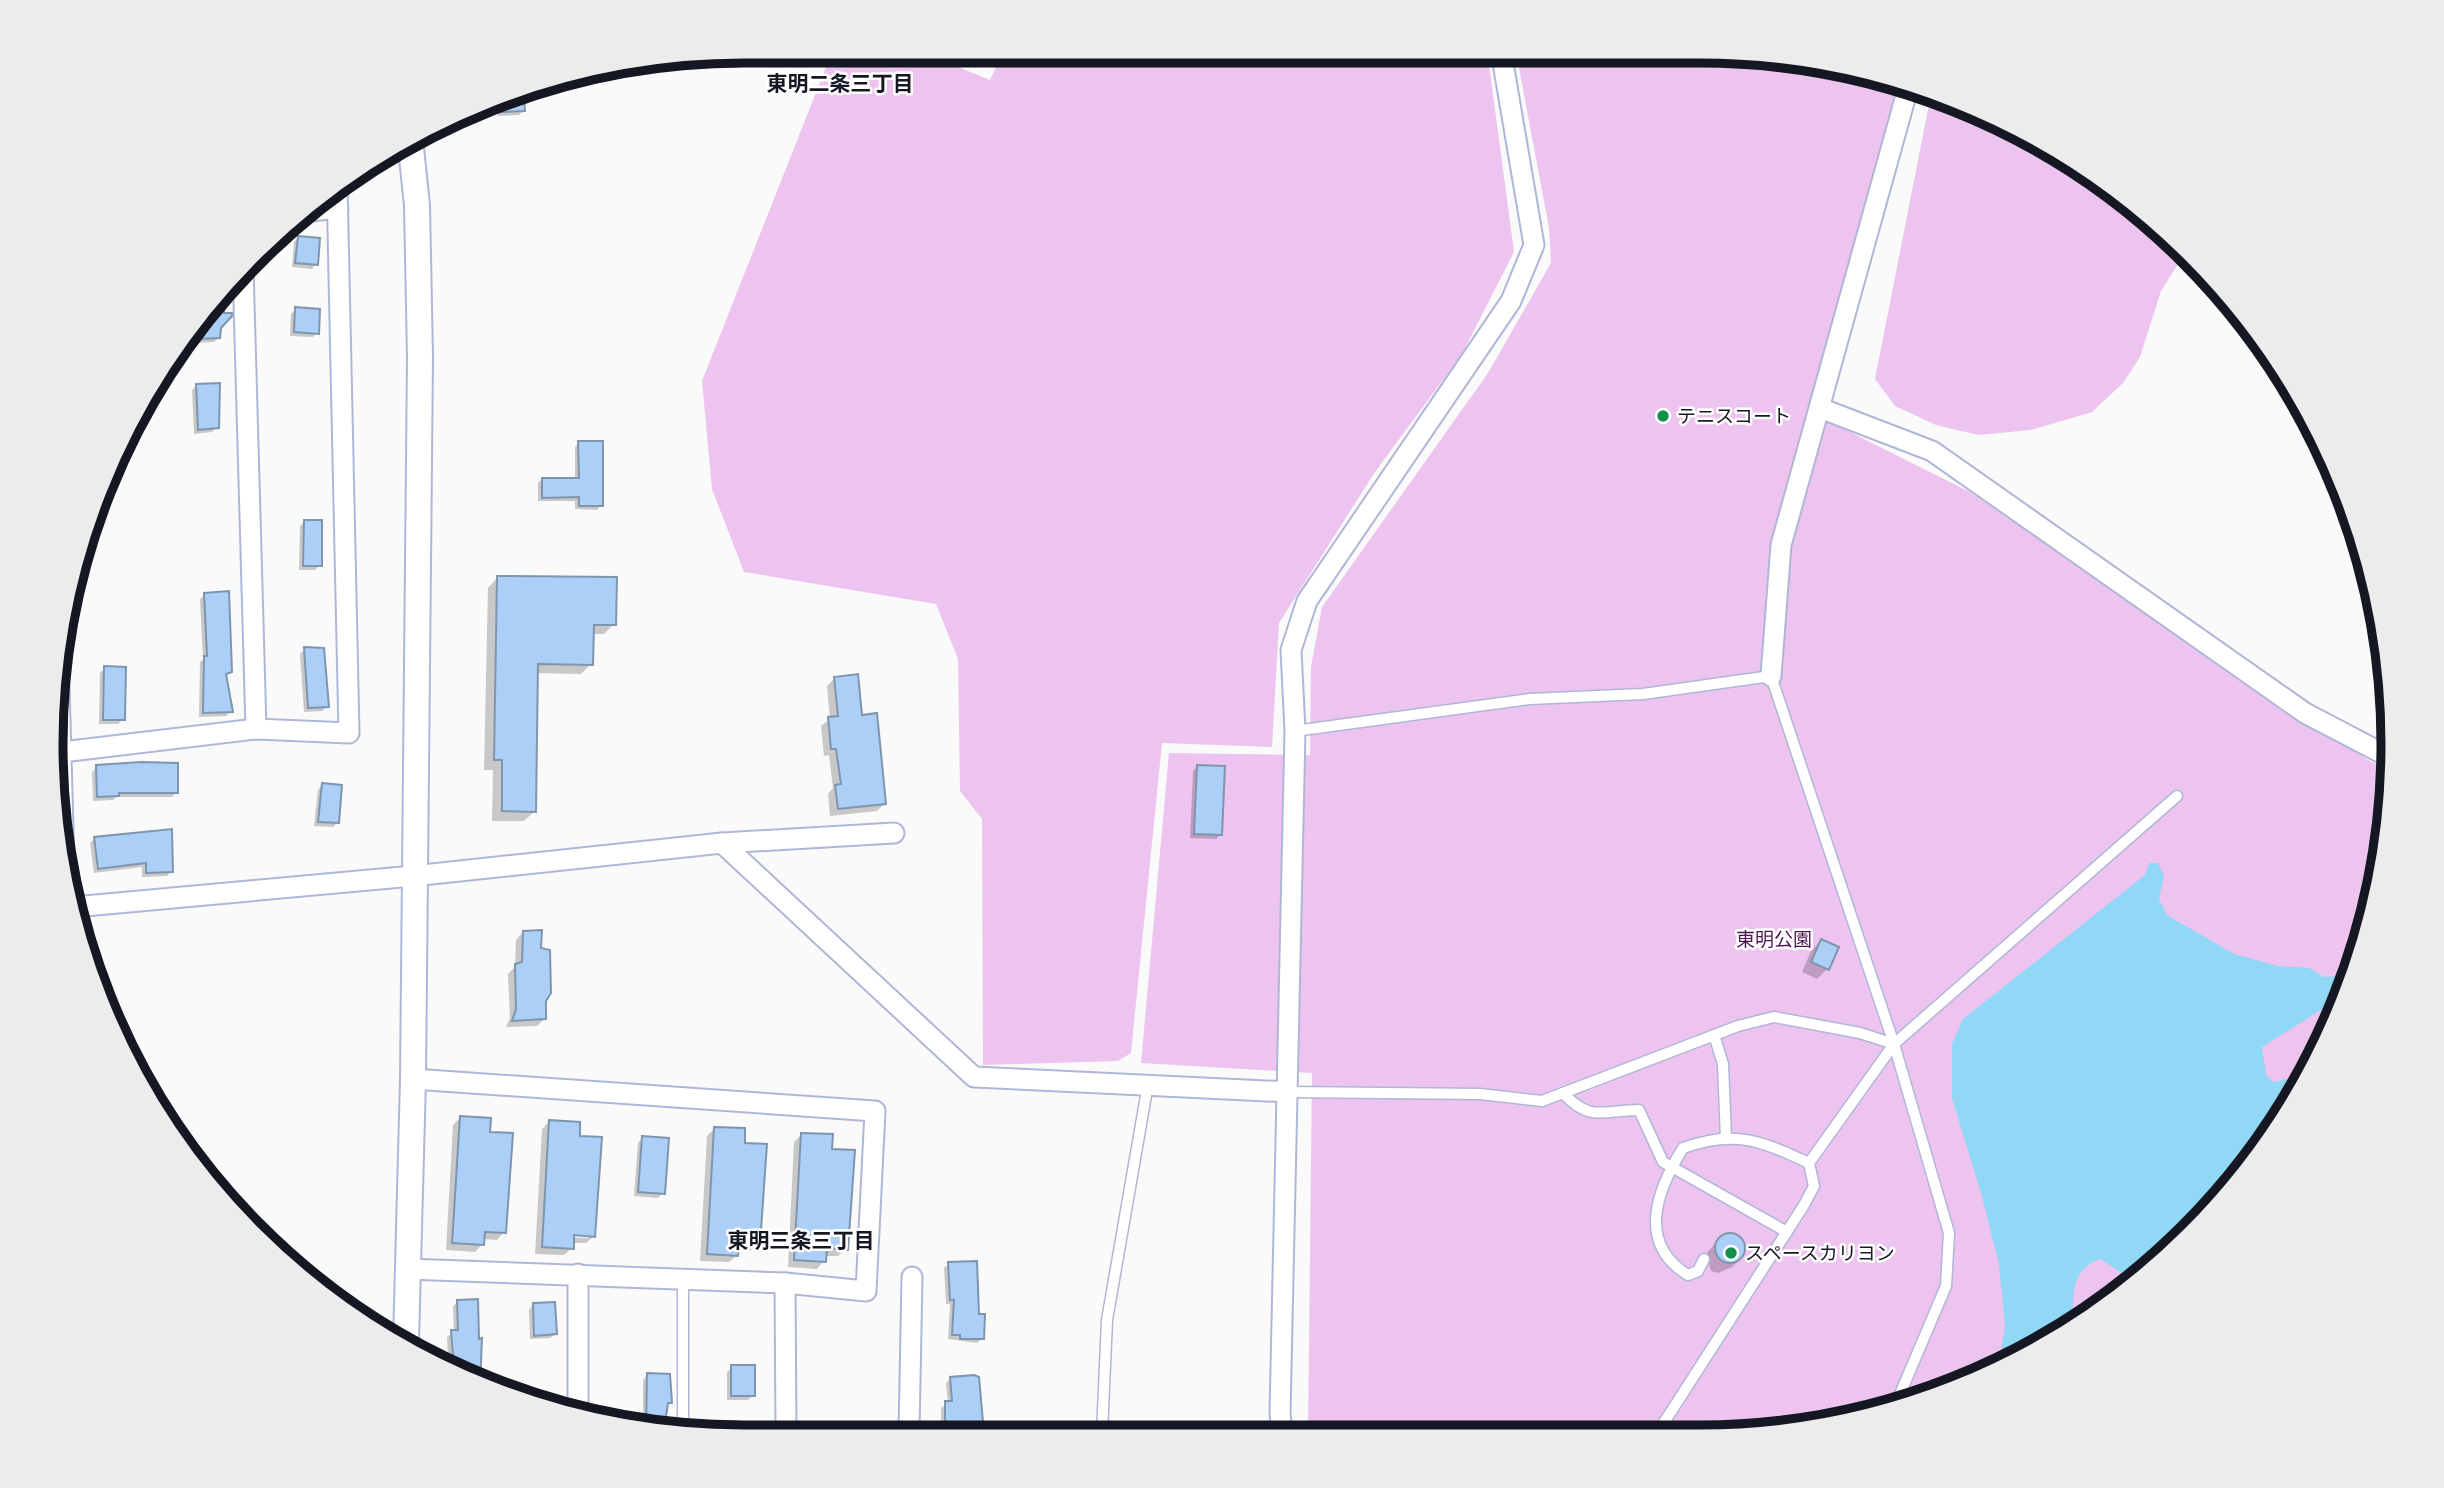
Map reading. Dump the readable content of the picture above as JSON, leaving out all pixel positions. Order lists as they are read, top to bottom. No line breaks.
{"districts":["東明二条三丁目","東明三条三丁目"],"parks":["東明公園"],"places":["テニスコート","スペースカリヨン"]}
